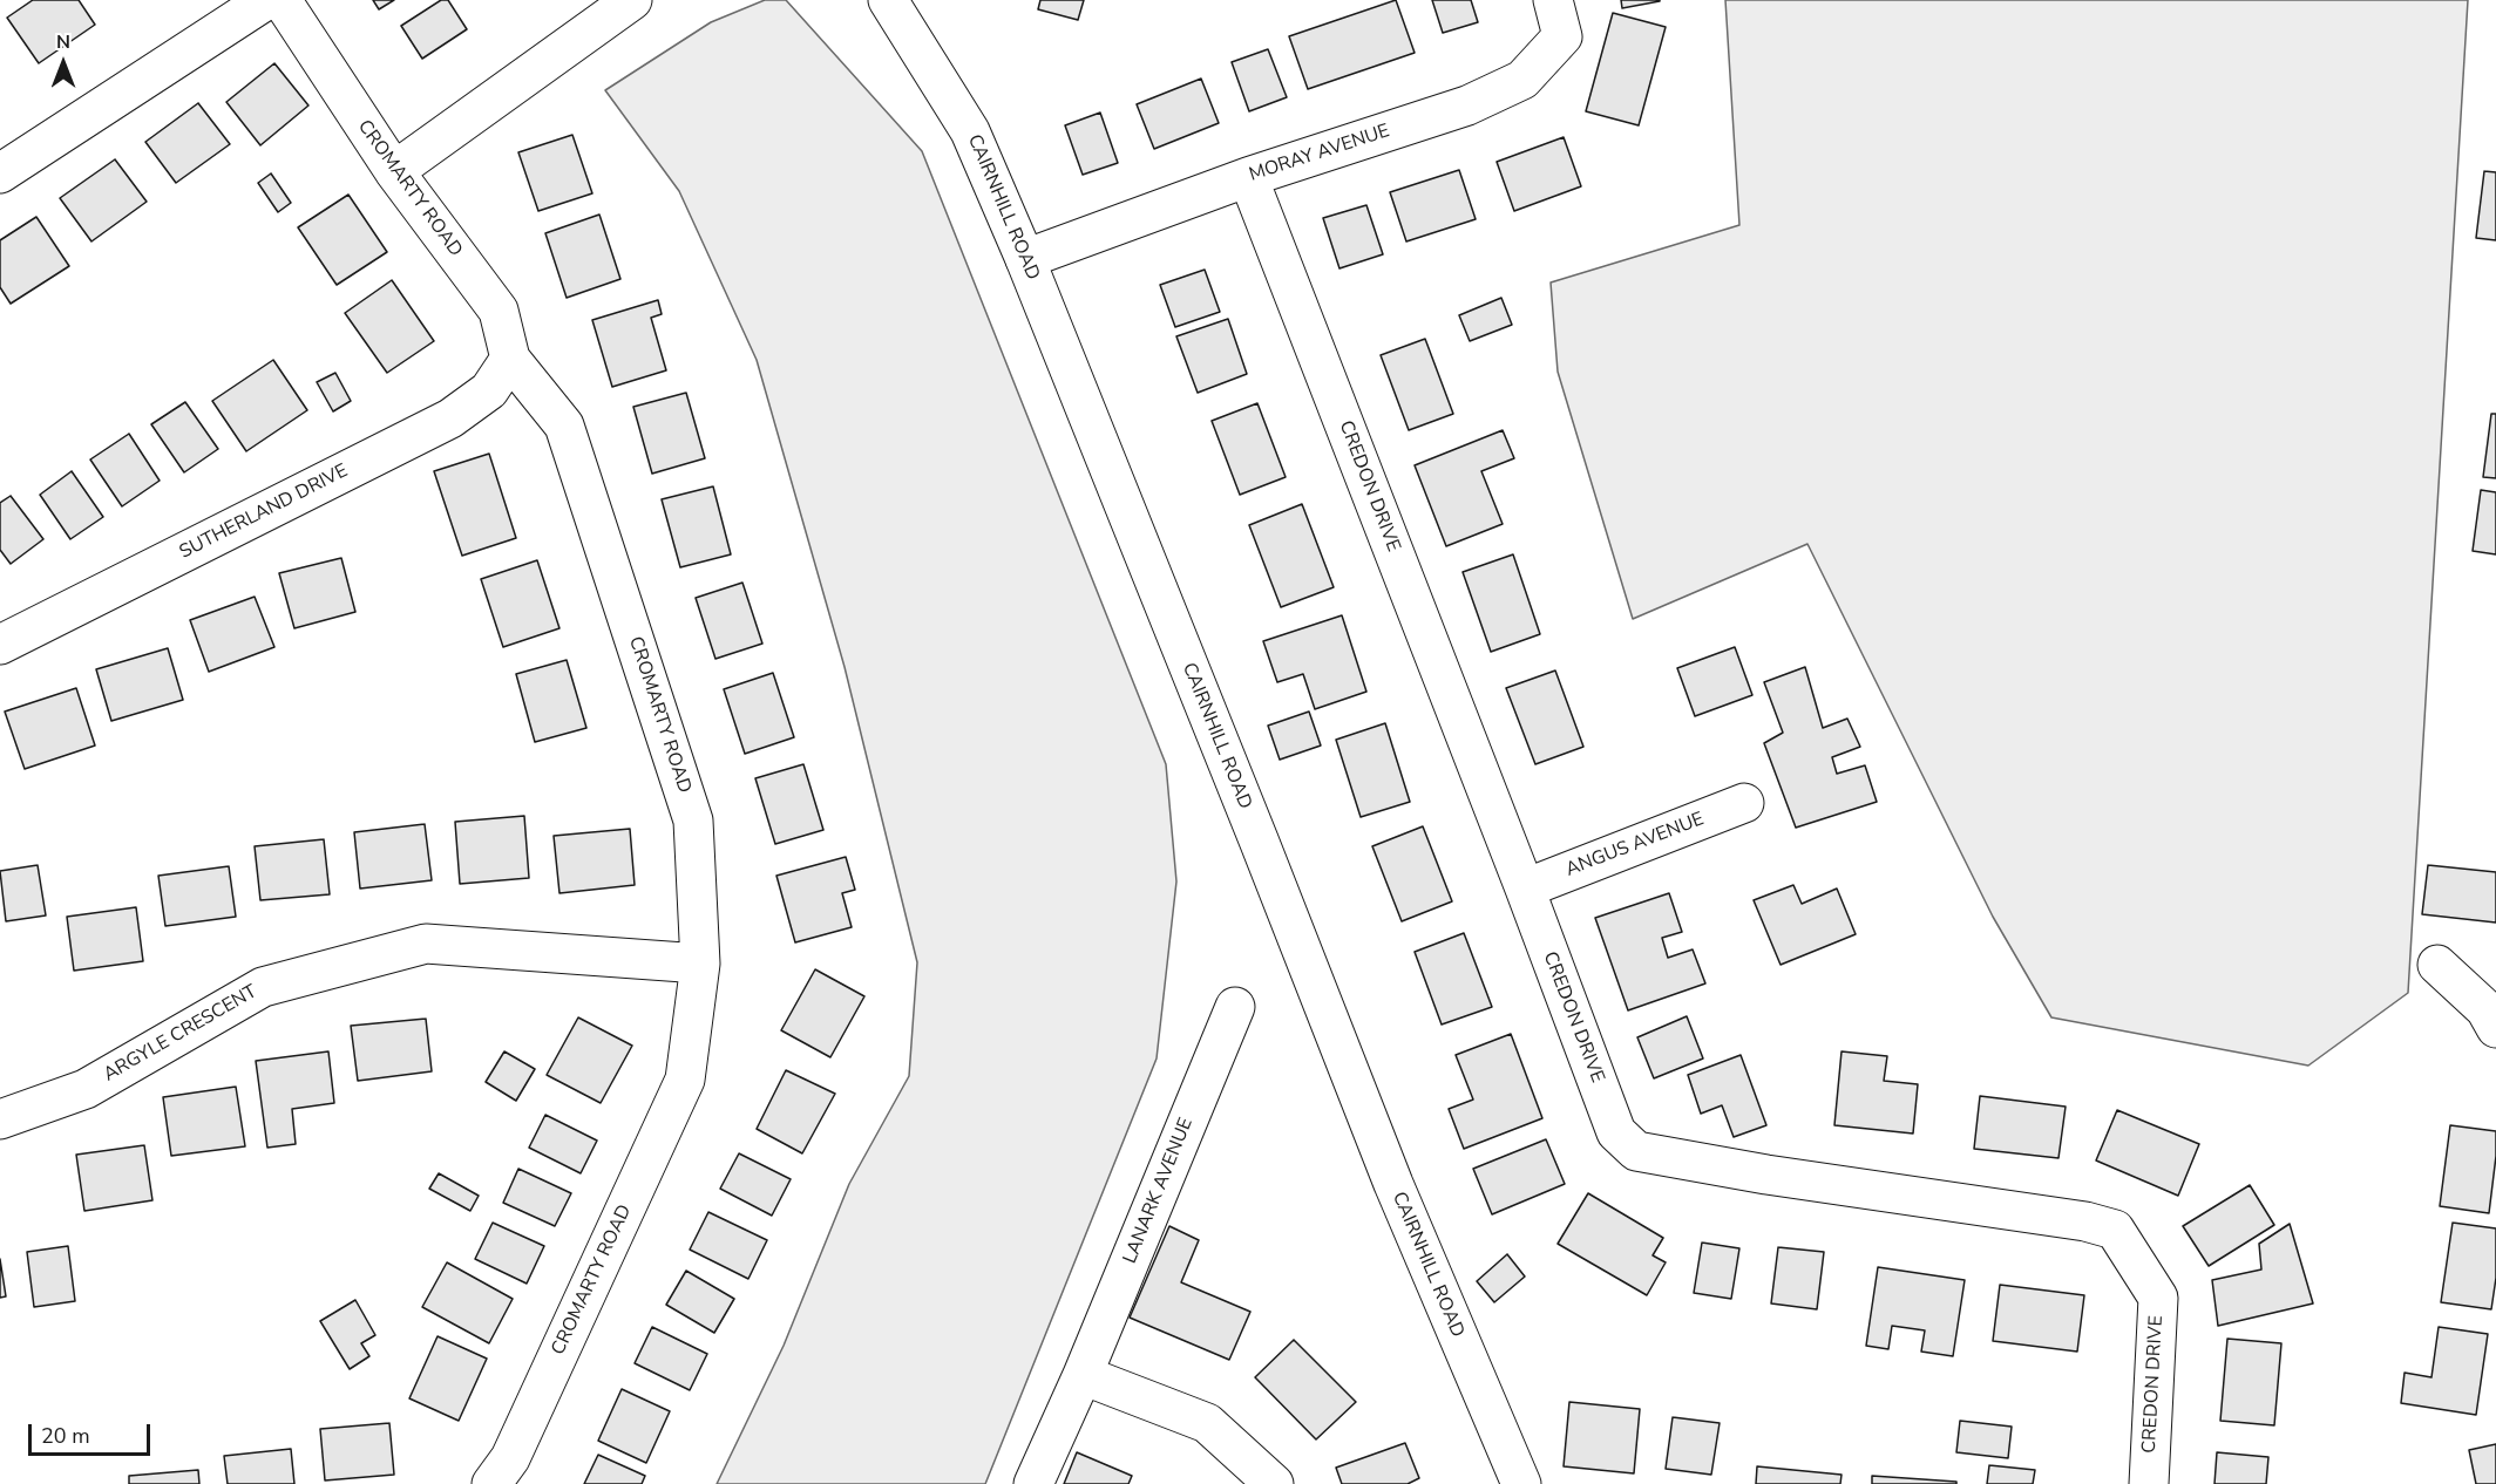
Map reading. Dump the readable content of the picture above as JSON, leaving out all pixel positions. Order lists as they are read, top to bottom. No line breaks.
{"streets":{"street":["MORAY AVENUE","CROMARTY ROAD","CAIRNHILL ROAD","CREDON DRIVE","SUTHERLAND DRIVE","ANGUS AVENUE","ARGYLE CRESCENT","LANARK AVENUE"]},"crossings":[["MORAY AVENUE","CAIRNHILL ROAD"],["MORAY AVENUE","CREDON DRIVE"],["CROMARTY ROAD","SUTHERLAND DRIVE"],["CROMARTY ROAD","ARGYLE CRESCENT"],["CREDON DRIVE","ANGUS AVENUE"]],"scale_bar":"20 m","north":"top"}
